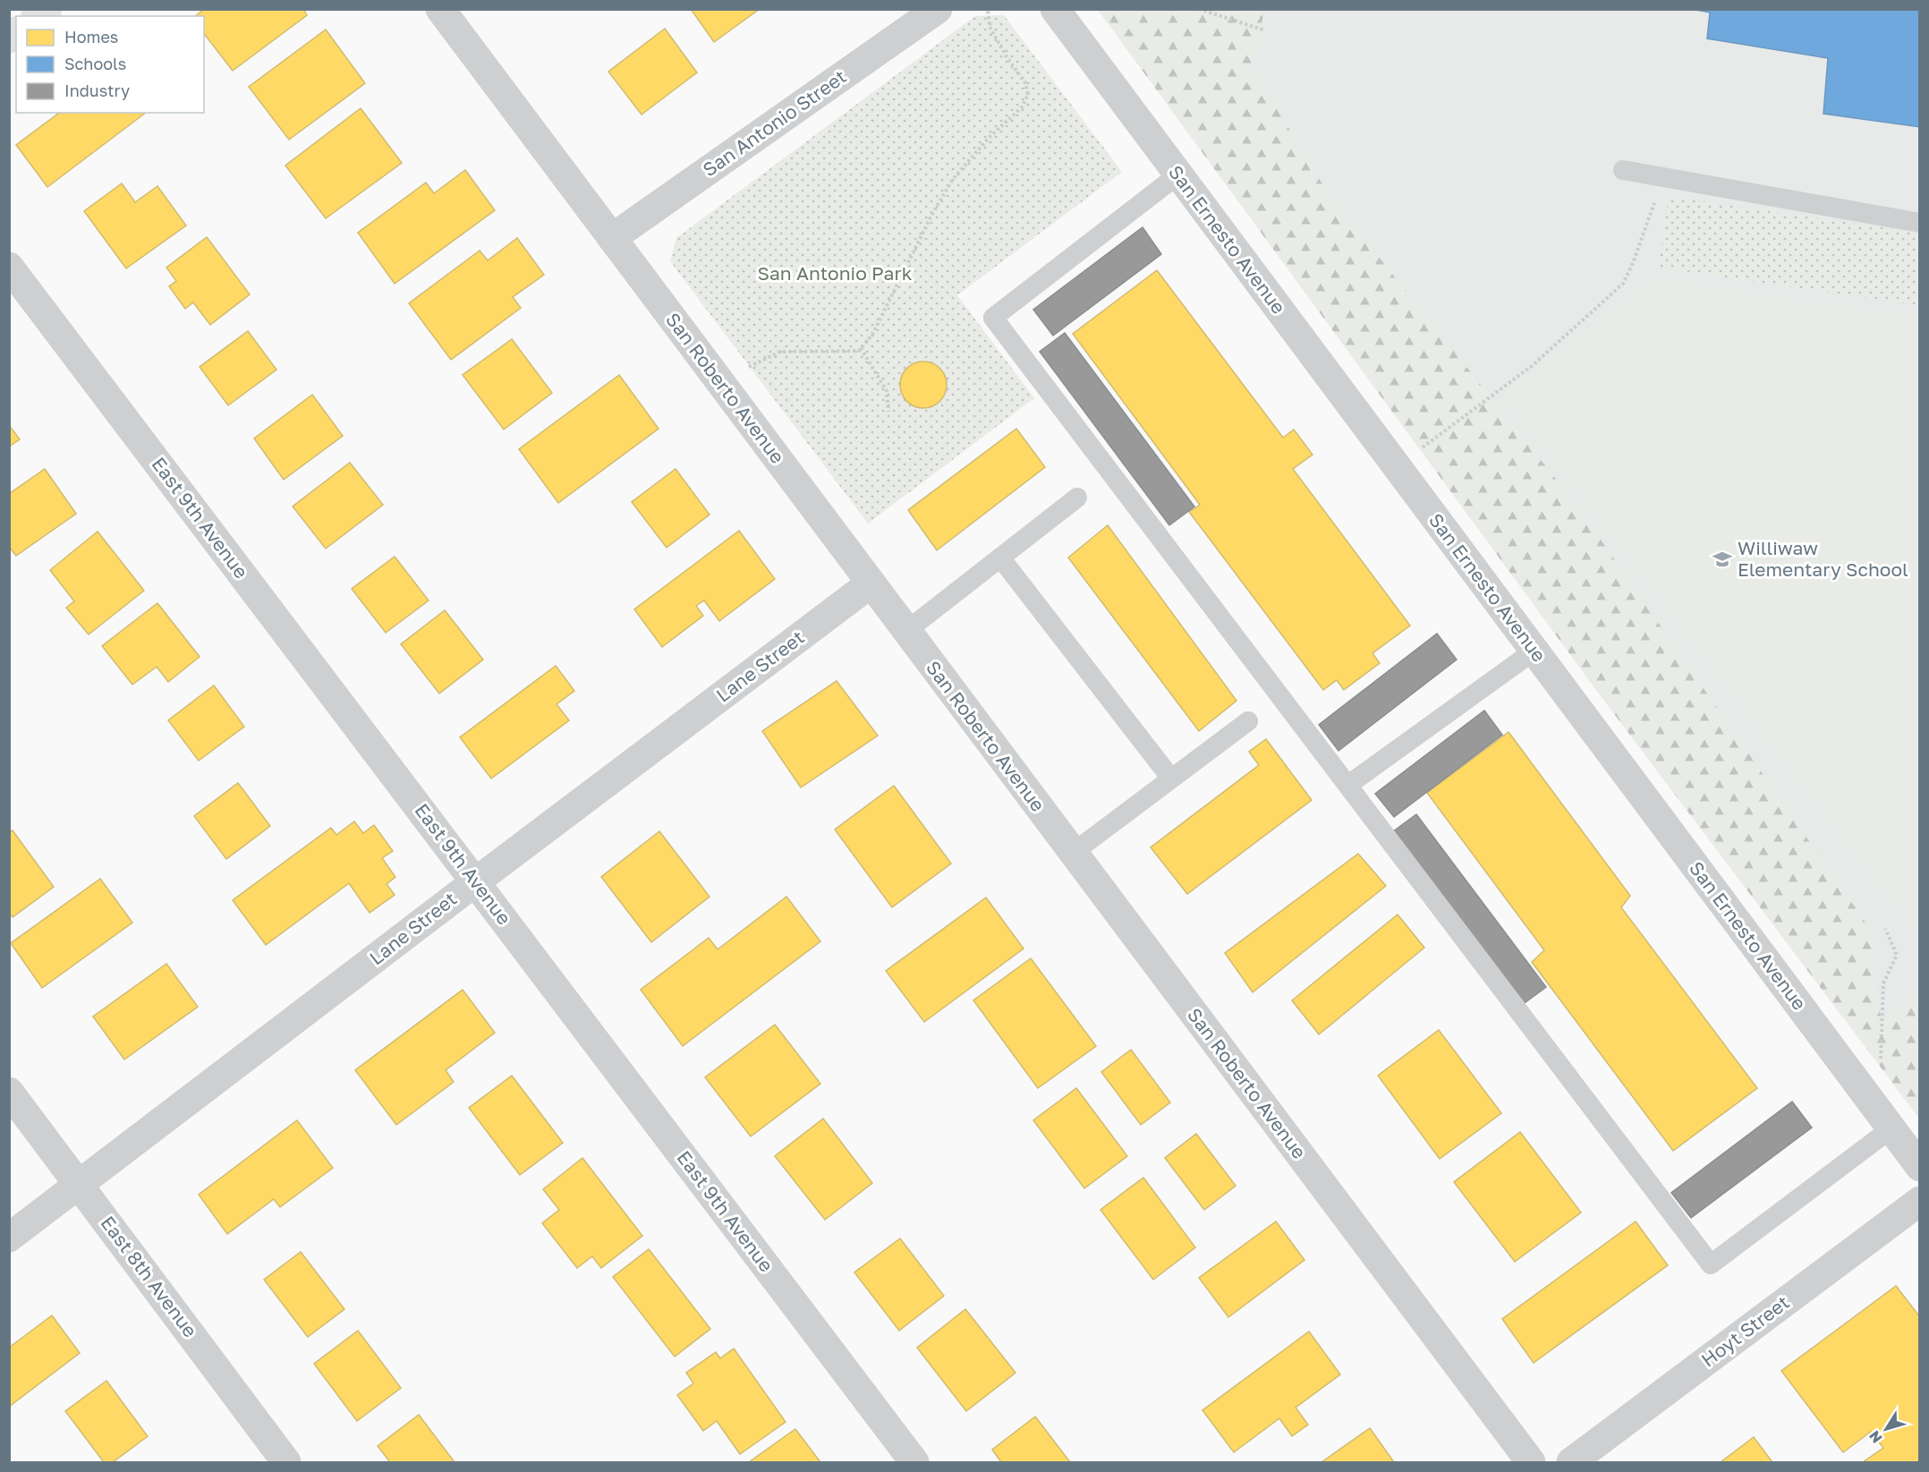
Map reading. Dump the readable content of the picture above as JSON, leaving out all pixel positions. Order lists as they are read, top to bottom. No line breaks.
{"streets":{"street":["San Antonio Street","San Ernesto Avenue","San Roberto Avenue","East 9th Avenue","Lane Street","East 8th Avenue","Hoyt Street"]},"crossings":[["San Antonio Street","San Roberto Avenue"],["San Roberto Avenue","Lane Street"],["East 9th Avenue","Lane Street"],["Lane Street","East 8th Avenue"]],"parks":["San Antonio Park"],"places":{"school or university":["Williwaw Elementary School"]},"legend":["Homes","Schools","Industry"],"north":"bottom left"}
